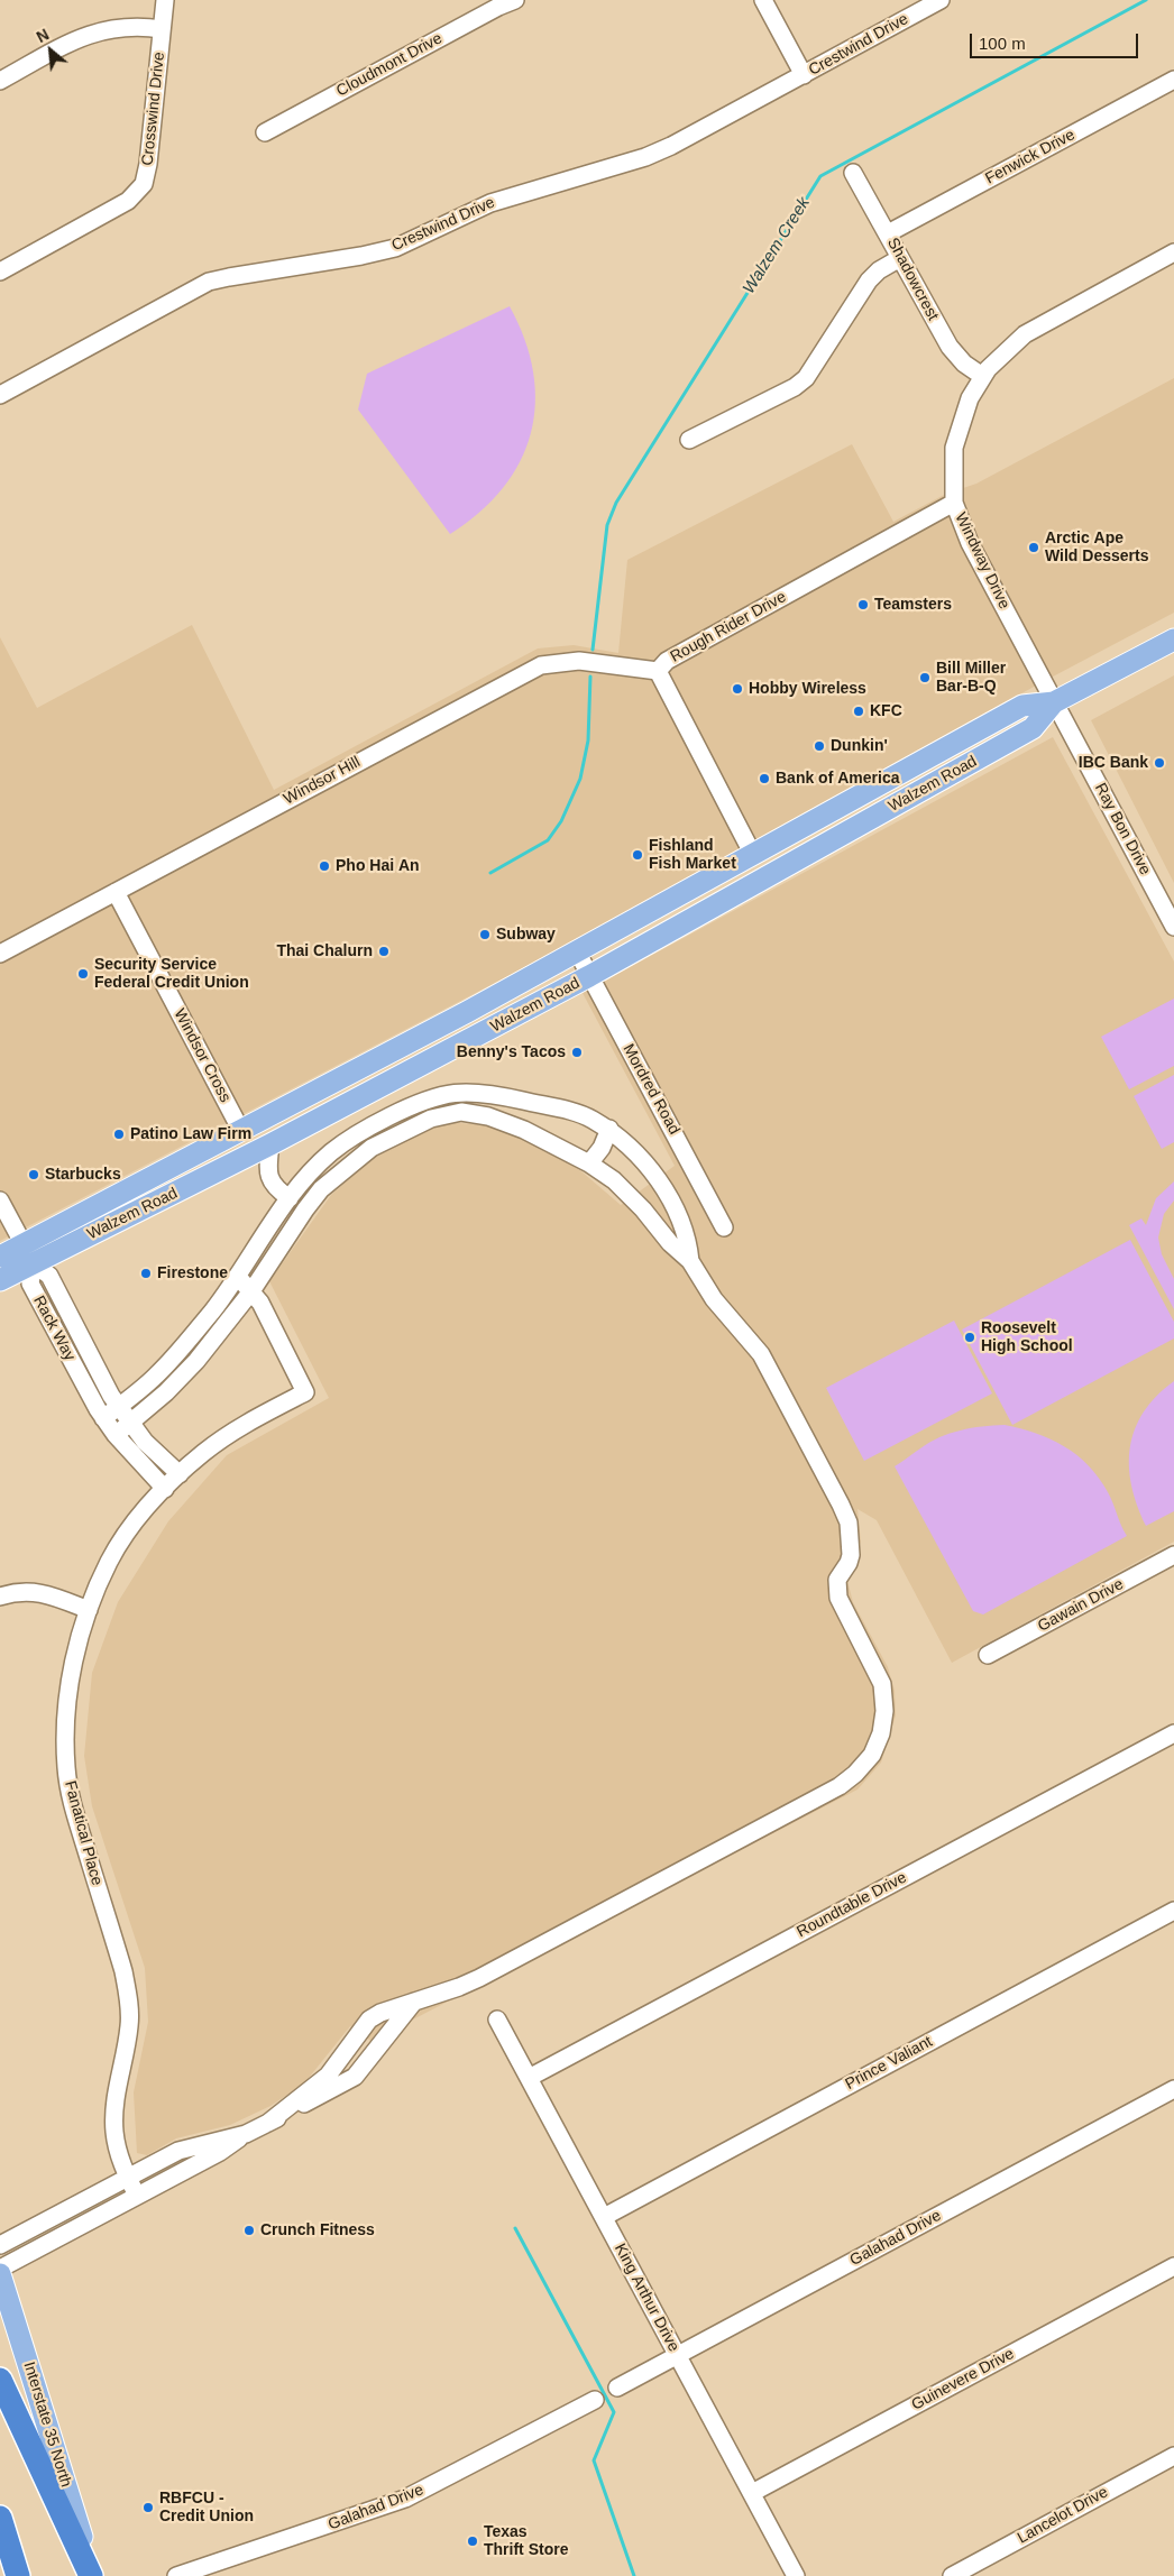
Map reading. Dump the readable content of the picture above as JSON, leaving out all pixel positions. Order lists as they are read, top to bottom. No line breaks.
{"streets":{"main road":["Walzem Road","Interstate 35 North"],"street":["Crestwind Drive","Cloudmont Drive","Crosswind Drive","Fenwick Drive","Shadowcrest","Windway Drive","Rough Rider Drive","Windsor Hill","Ray Bon Drive","Windsor Cross","Mordred Road","Rack Way","Gawain Drive","Fanatical Place","Roundtable Drive","Prince Valiant","Galahad Drive","King Arthur Drive","Guinevere Drive","Lancelot Drive"]},"crossings":[["Fenwick Drive","Shadowcrest"],["Shadowcrest","Windway Drive"],["Windway Drive","Rough Rider Drive"],["Windway Drive","Walzem Road"],["Windway Drive","Ray Bon Drive"],["Rough Rider Drive","Windsor Hill"],["Rough Rider Drive","Walzem Road"],["Windsor Hill","Windsor Cross"],["Walzem Road","Ray Bon Drive"],["Walzem Road","Windsor Cross"],["Walzem Road","Mordred Road"],["Walzem Road","Rack Way"],["Rack Way","Fanatical Place"],["Roundtable Drive","King Arthur Drive"],["Prince Valiant","King Arthur Drive"],["Galahad Drive","King Arthur Drive"],["King Arthur Drive","Guinevere Drive"]],"water":["Walzem Creek"],"places":["Arctic Ape Wild Desserts","Teamsters","Bill Miller Bar-B-Q","Hobby Wireless","KFC","Dunkin'","IBC Bank","Bank of America","Fishland Fish Market","Pho Hai An","Subway","Thai Chalurn","Security Service Federal Credit Union","Benny's Tacos","Patino Law Firm","Starbucks","Firestone","Roosevelt High School","Crunch Fitness","RBFCU - Credit Union","Texas Thrift Store"],"scale_bar":"100 m","north":"top left"}
